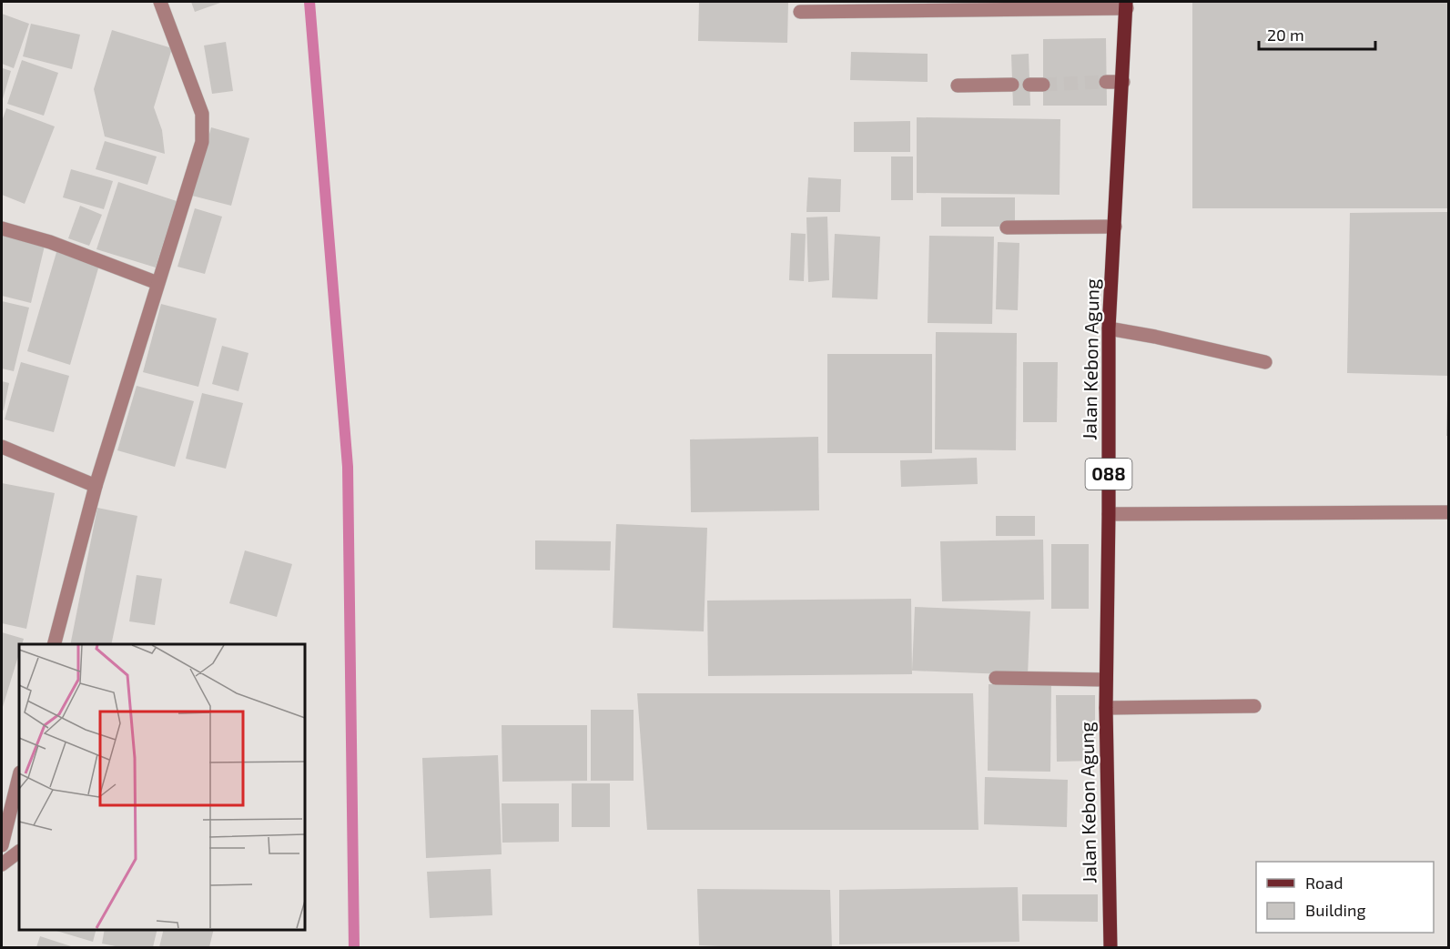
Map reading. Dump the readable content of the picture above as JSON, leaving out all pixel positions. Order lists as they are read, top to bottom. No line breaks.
{"streets":{"main road":["Jalan Kebon Agung","088"]},"legend":["Road","Building"],"scale_bar":"20 m"}
